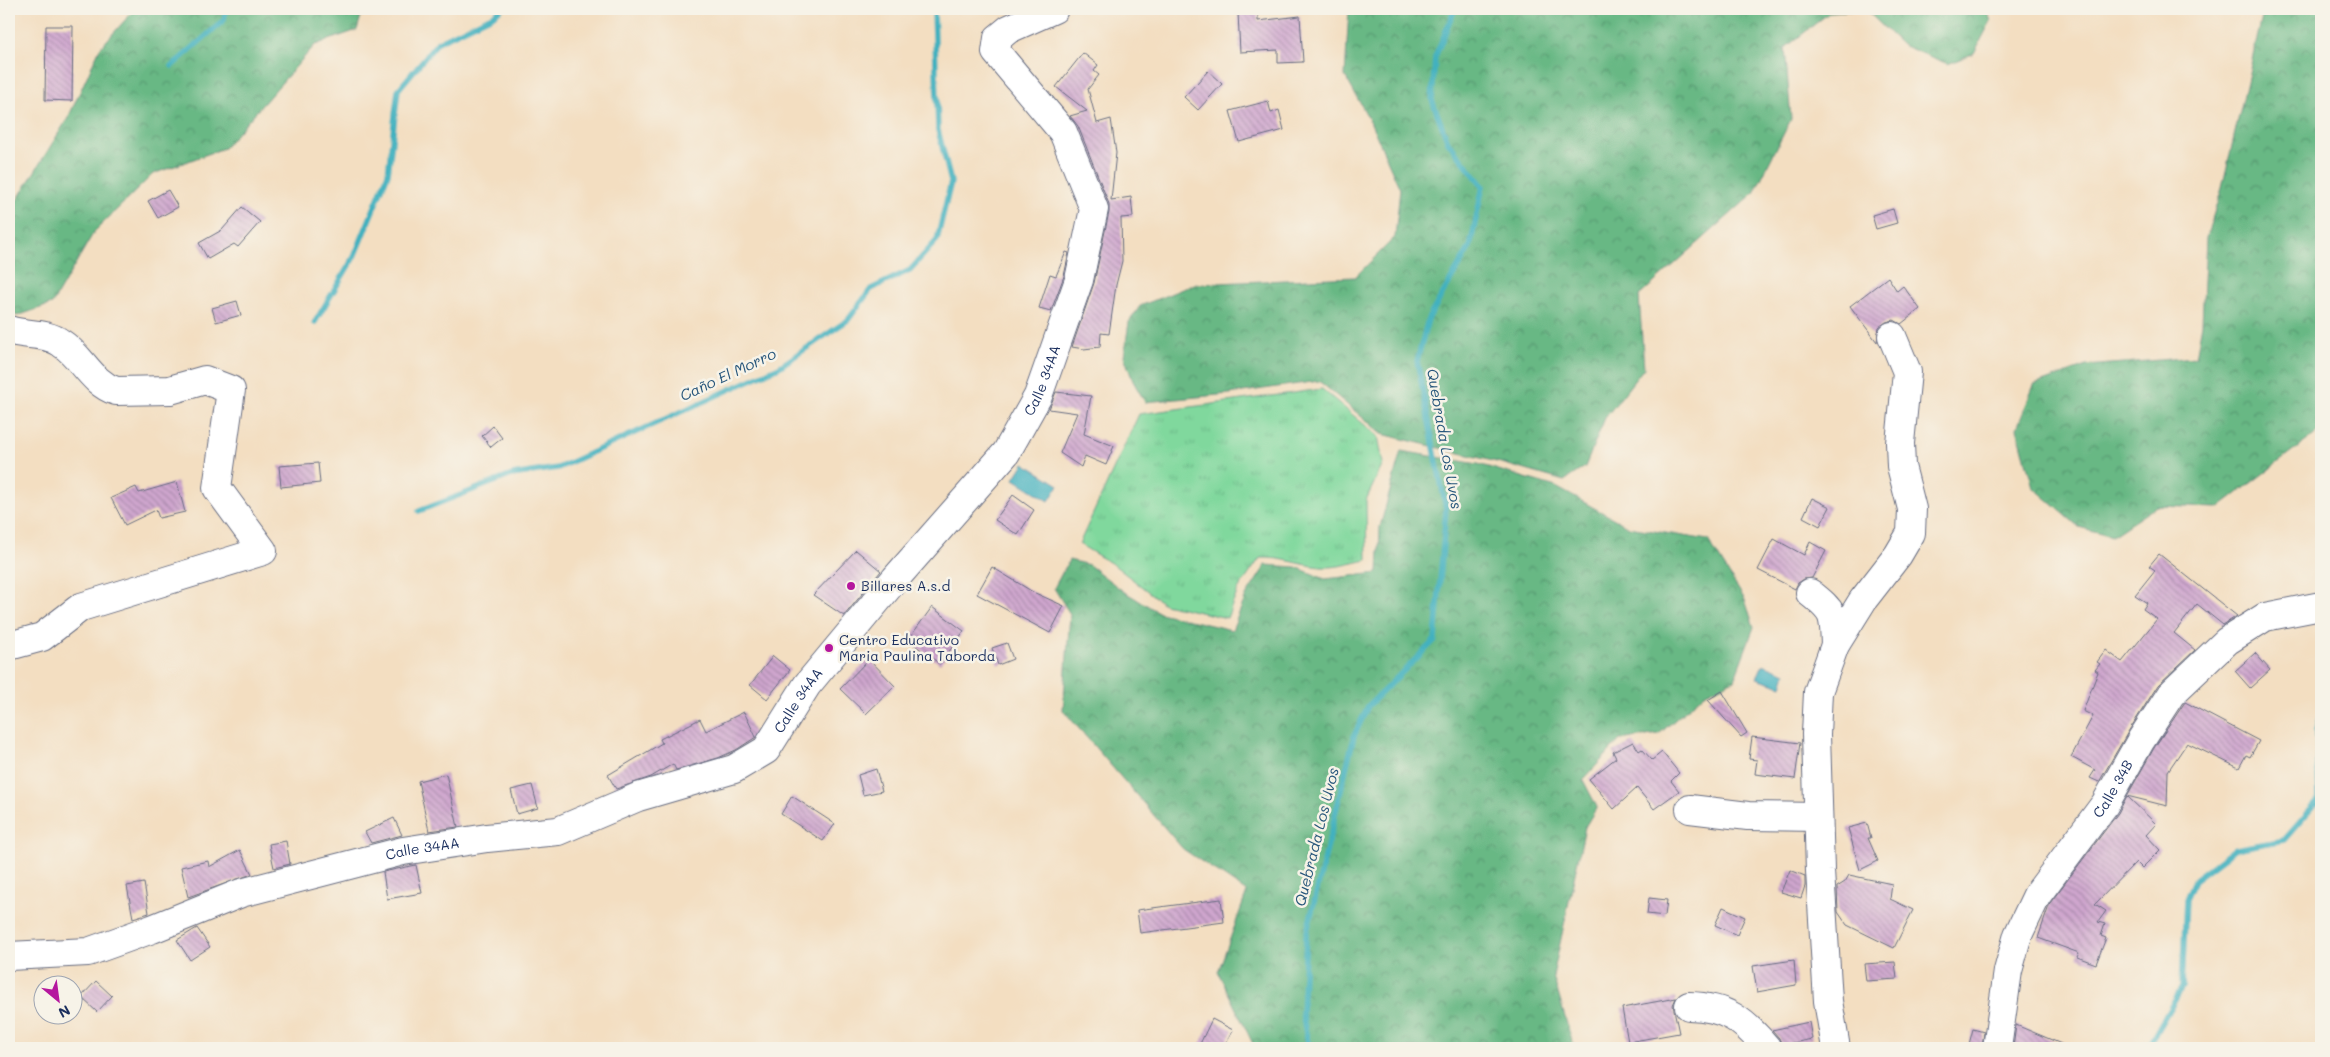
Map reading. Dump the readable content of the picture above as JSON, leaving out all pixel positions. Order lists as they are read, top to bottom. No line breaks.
{"streets":{"street":["Calle 34AA","Calle 34B"]},"water":["Caño El Morro","Quebrada Los Uvos"],"places":["Billares A.s.d","Centro Educativo Maria Paulina Taborda"],"north":"bottom right"}
